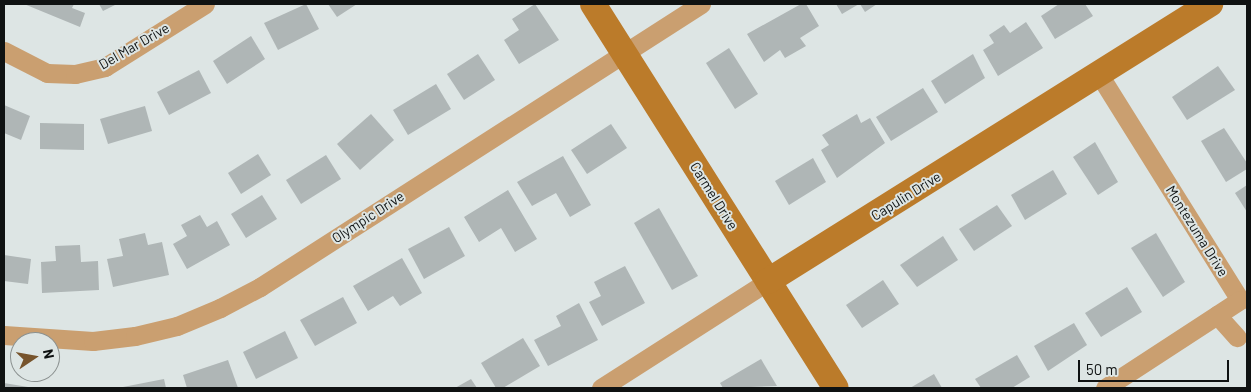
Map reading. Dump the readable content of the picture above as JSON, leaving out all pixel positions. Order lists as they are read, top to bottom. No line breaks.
{"streets":{"street":["Del Mar Drive","Carmel Drive","Capulin Drive","Olympic Drive","Montezuma Drive"]},"crossings":[["Carmel Drive","Capulin Drive"],["Carmel Drive","Olympic Drive"],["Capulin Drive","Montezuma Drive"]],"scale_bar":"50 m","north":"right"}
